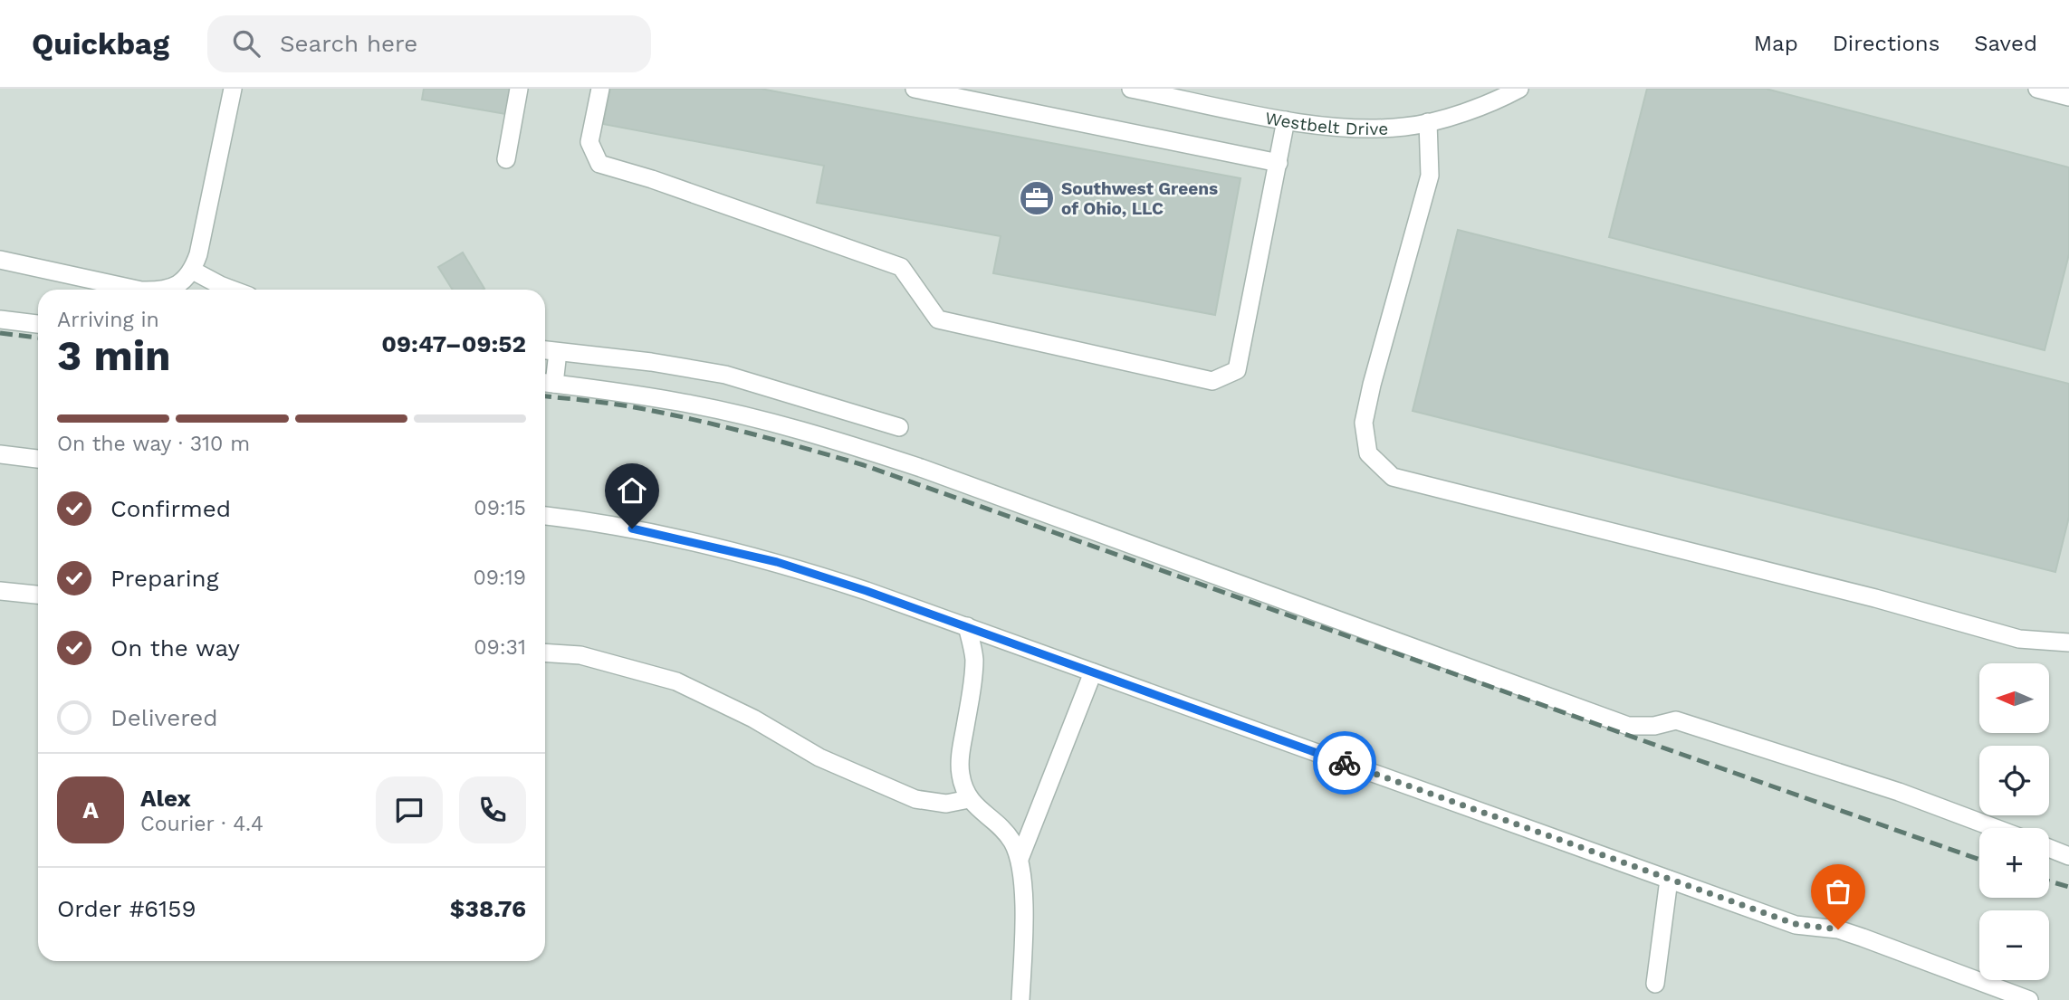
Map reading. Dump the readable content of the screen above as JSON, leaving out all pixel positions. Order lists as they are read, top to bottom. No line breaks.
{"streets":{"street":["Westbelt Drive"]},"places":{"office":["Southwest Greens of Ohio, LLC"]},"north":"left","page":{"header":"Quickbag","search":"Search here","nav":["Map","Directions","Saved"],"heading":["3 min","Arriving in","09:47–09:52"],"panel":["Alex","Courier · 4.4","Order #6159","$38.76"],"bar":"On the way · 310 m","list":[["Confirmed","09:15"],["Preparing","09:19"],["On the way","09:31"],"Delivered"],"map_buttons":["+","−"],"round":"A"}}
